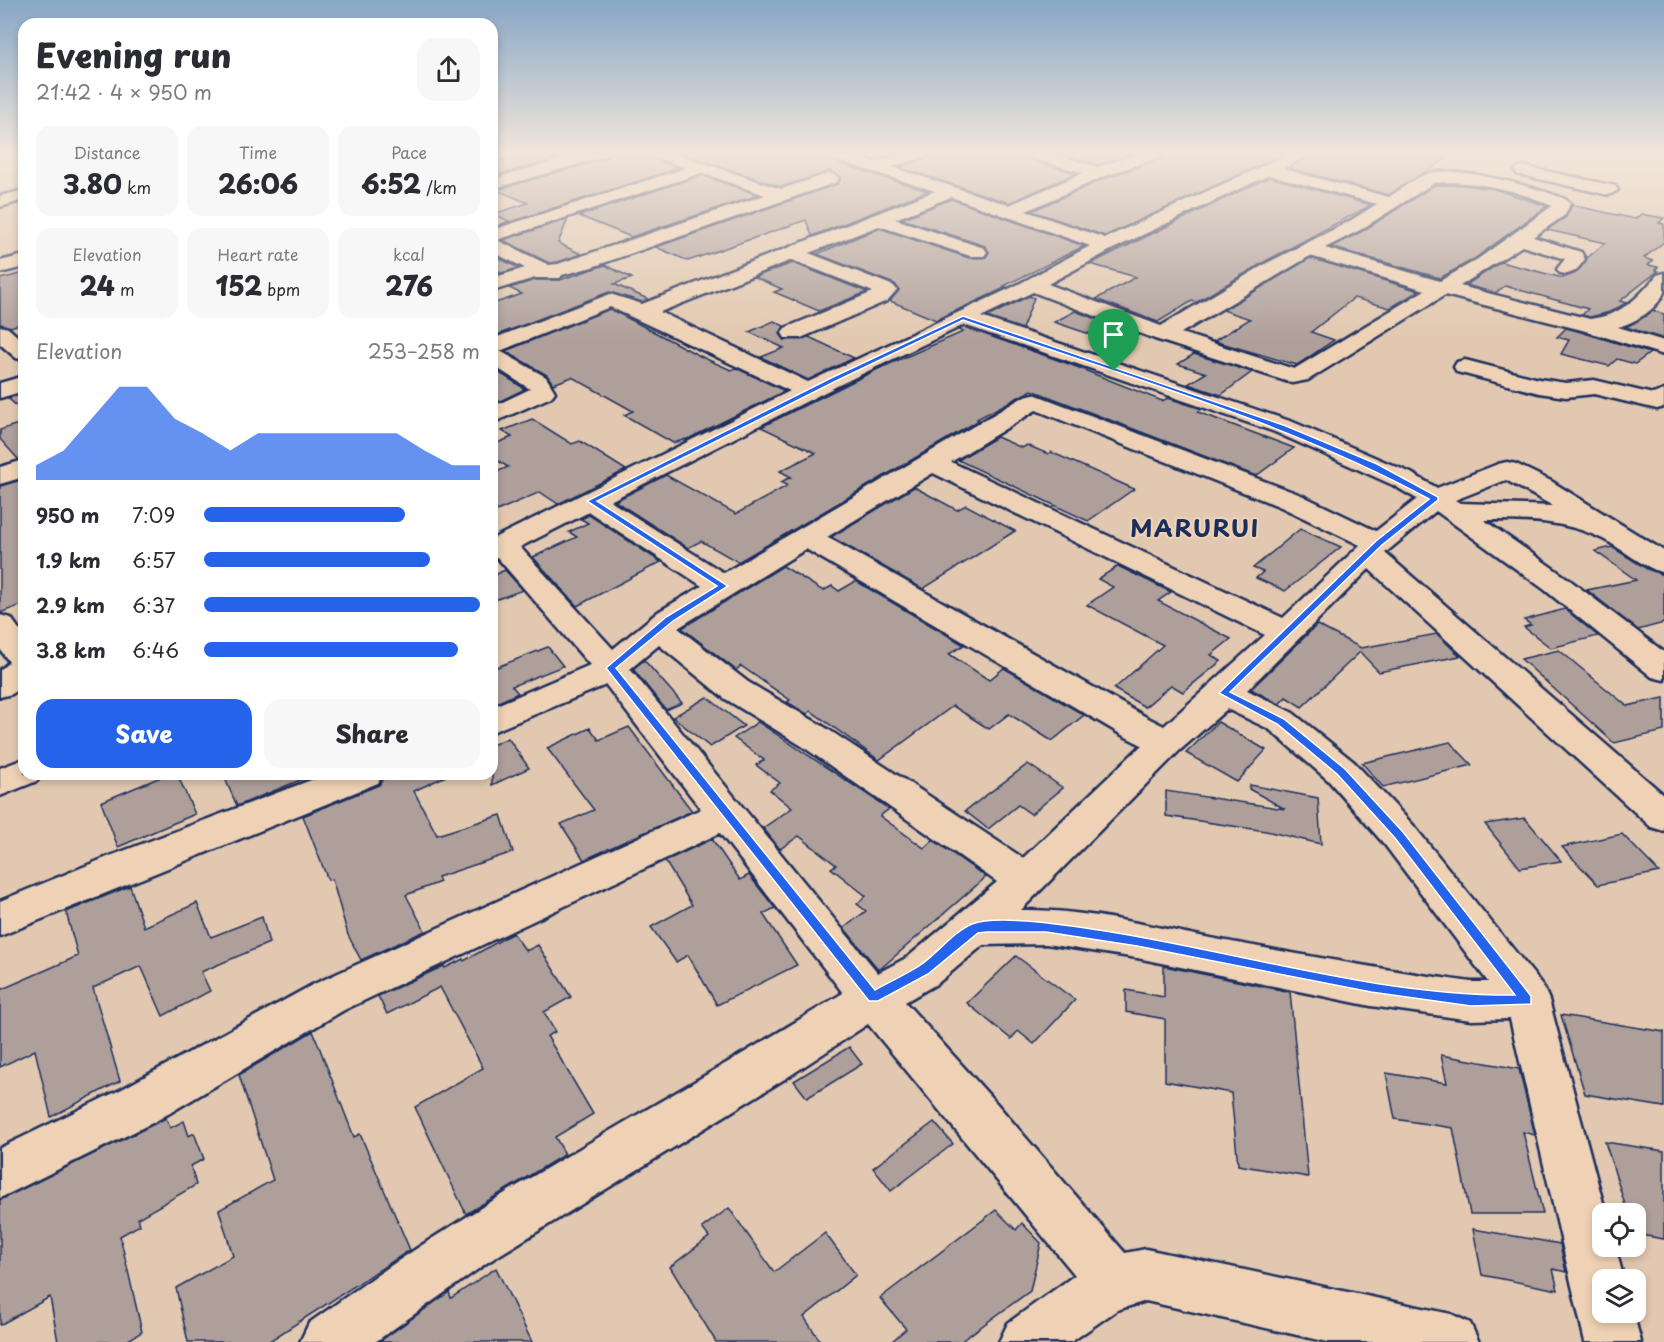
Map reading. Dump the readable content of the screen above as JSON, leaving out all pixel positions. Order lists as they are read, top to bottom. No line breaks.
{"districts":["MARURUI"],"page":{"heading":["Evening run","21:42 · 4 × 950 m"],"stats":[["Distance","3.80 km"],["Time","26:06"],["Pace","6:52 /km"],["Elevation","24 m"],["Heart rate","152 bpm"],["kcal","276"]],"chart":["Elevation","253–258 m"],"list":[{"name":"950 m","note":"7:09"},{"name":"1.9 km","note":"6:57"},{"name":"2.9 km","note":"6:37"},{"name":"3.8 km","note":"6:46"}],"buttons":["Save","Share"]}}
